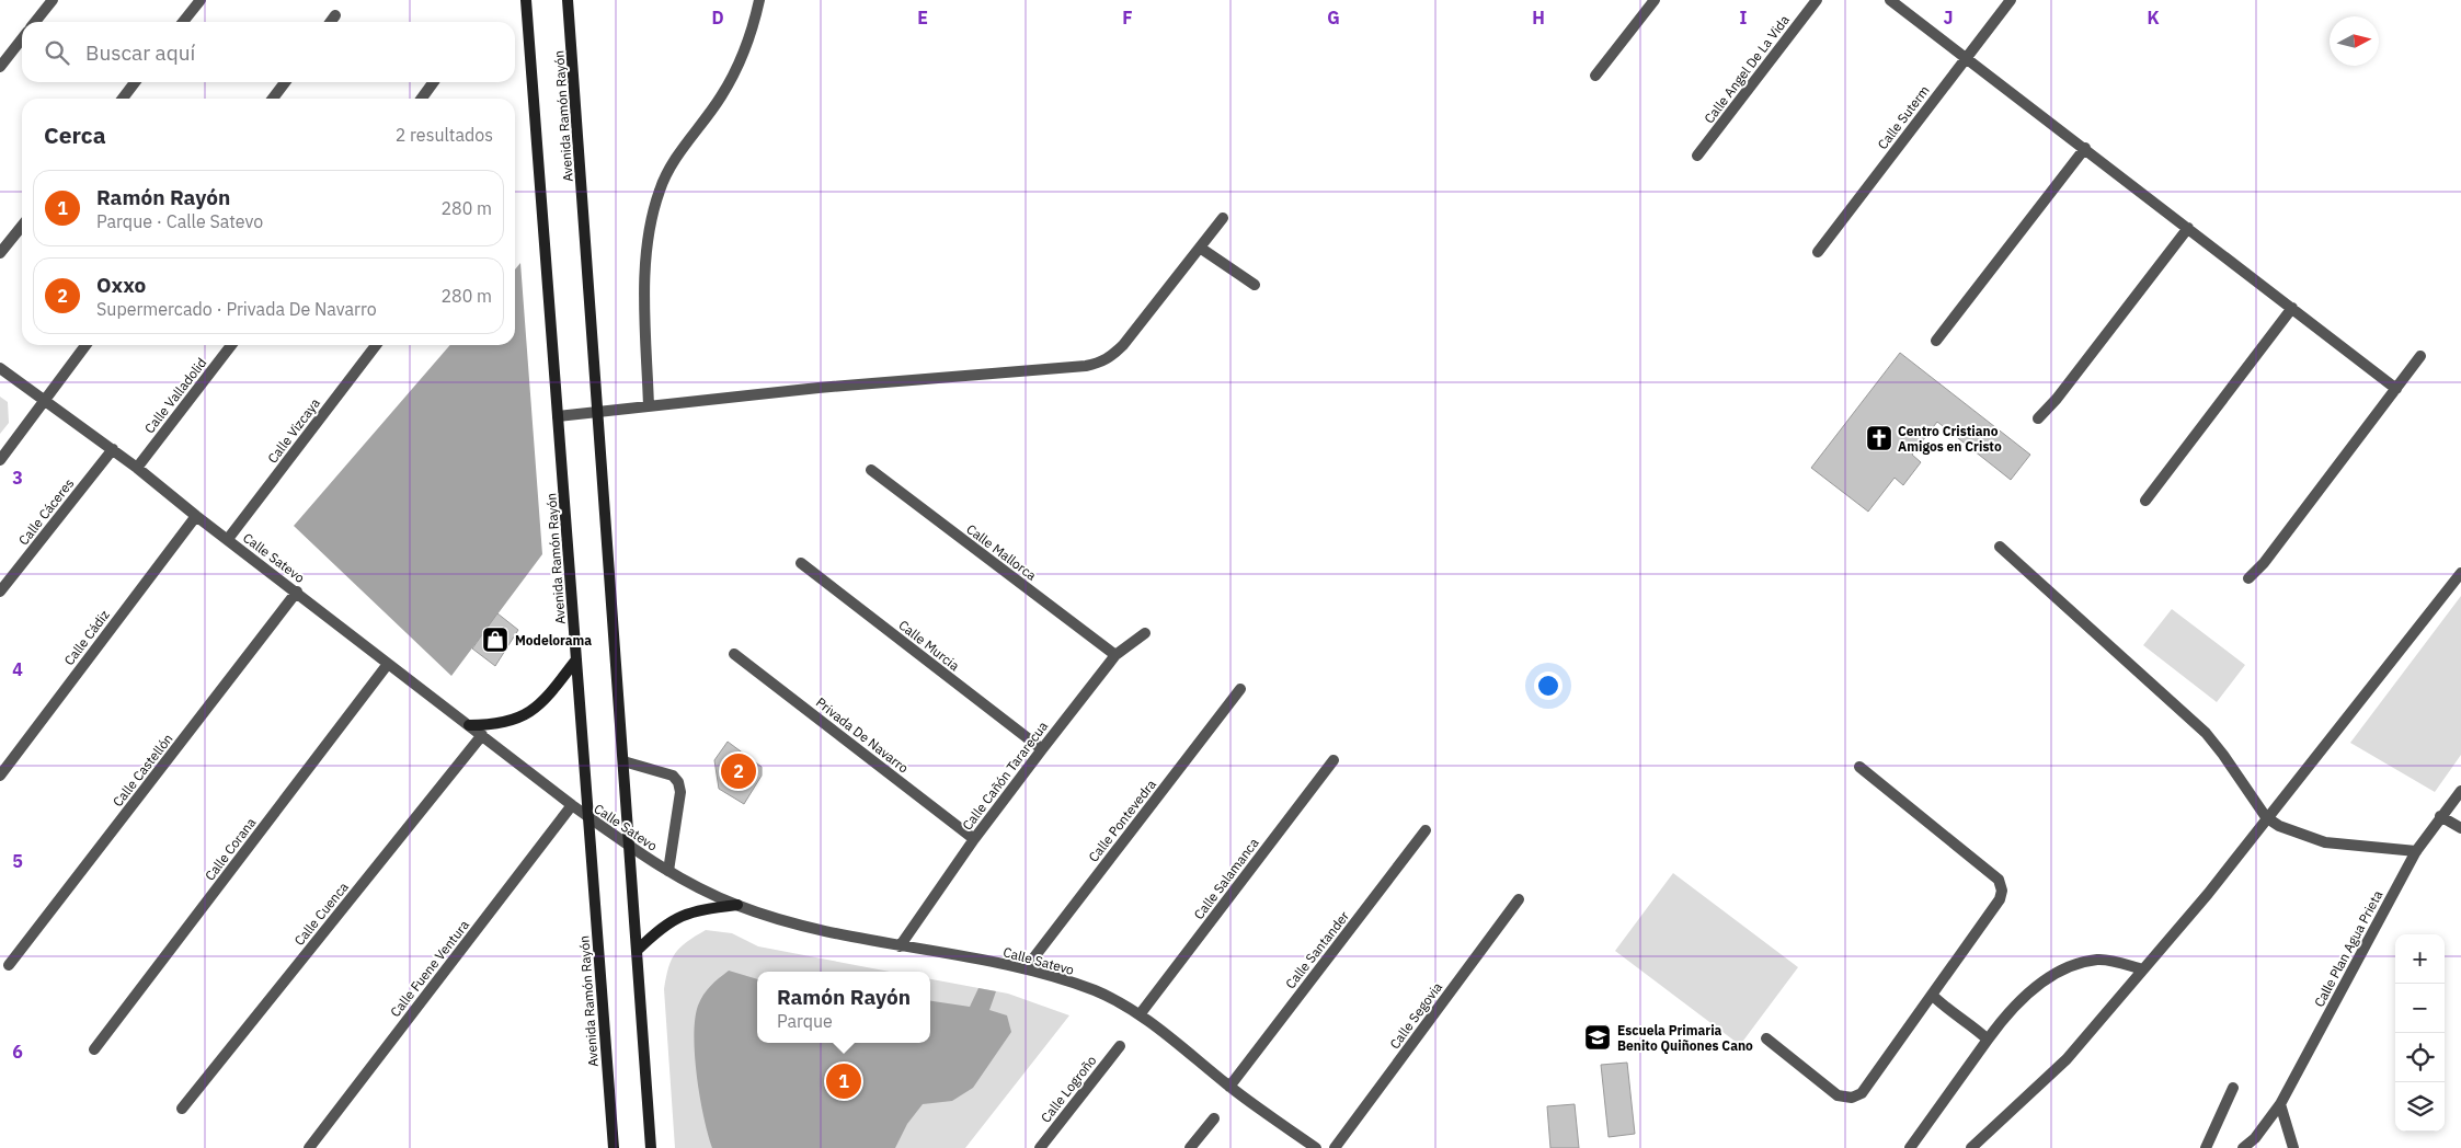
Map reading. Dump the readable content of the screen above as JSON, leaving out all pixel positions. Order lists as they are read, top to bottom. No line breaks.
{"streets":{"main road":["Avenida Ramón Rayón"],"street":["Calle Angel De La Vida","Calle Suterm","Calle Valladolid","Calle Vizcaya","Calle Cáceres","Calle Mallorca","Calle Satevo","Calle Cádiz","Calle Murcia","Privada De Navarro","Calle Castellón","Calle Cañón Tararecua","Calle Pontevedra","Calle Corana","Calle Salamanca","Calle Cuenca","Calle Plan Agua Prieta","Calle Santander","Calle Fuene Ventura","Calle Segovia","Calle Logroño"]},"crossings":[["Avenida Ramón Rayón","Calle Satevo"],["Calle Valladolid","Calle Satevo"],["Calle Vizcaya","Calle Satevo"],["Calle Cáceres","Calle Satevo"],["Calle Mallorca","Calle Cañón Tararecua"],["Calle Satevo","Calle Cádiz"],["Calle Satevo","Calle Castellón"],["Calle Satevo","Calle Cañón Tararecua"],["Calle Satevo","Calle Pontevedra"],["Calle Satevo","Calle Corana"],["Calle Satevo","Calle Salamanca"],["Calle Satevo","Calle Cuenca"],["Calle Satevo","Calle Santander"],["Calle Satevo","Calle Fuene Ventura"],["Calle Murcia","Calle Cañón Tararecua"],["Privada De Navarro","Calle Cañón Tararecua"]],"places":{"church":["Centro Cristiano Amigos en Cristo"],"shop":["Modelorama"],"school or university":["Escuela Primaria Benito Quiñones Cano"]},"north":"right","page":{"search":"Buscar aquí","heading":["Cerca","2 resultados"],"list":[{"mark":"1","name":"Ramón Rayón","note":"Parque · Calle Satevo","value":"280 m"},{"mark":"2","name":"Oxxo","note":"Supermercado · Privada De Navarro","value":"280 m"}],"pins":["2","1"],"map_buttons":["+","−"],"popup":["Ramón Rayón","Parque"]},"grid":{"columns":["D","E","F","G","H","I","J","K"],"rows":["3","4","5","6"]}}
